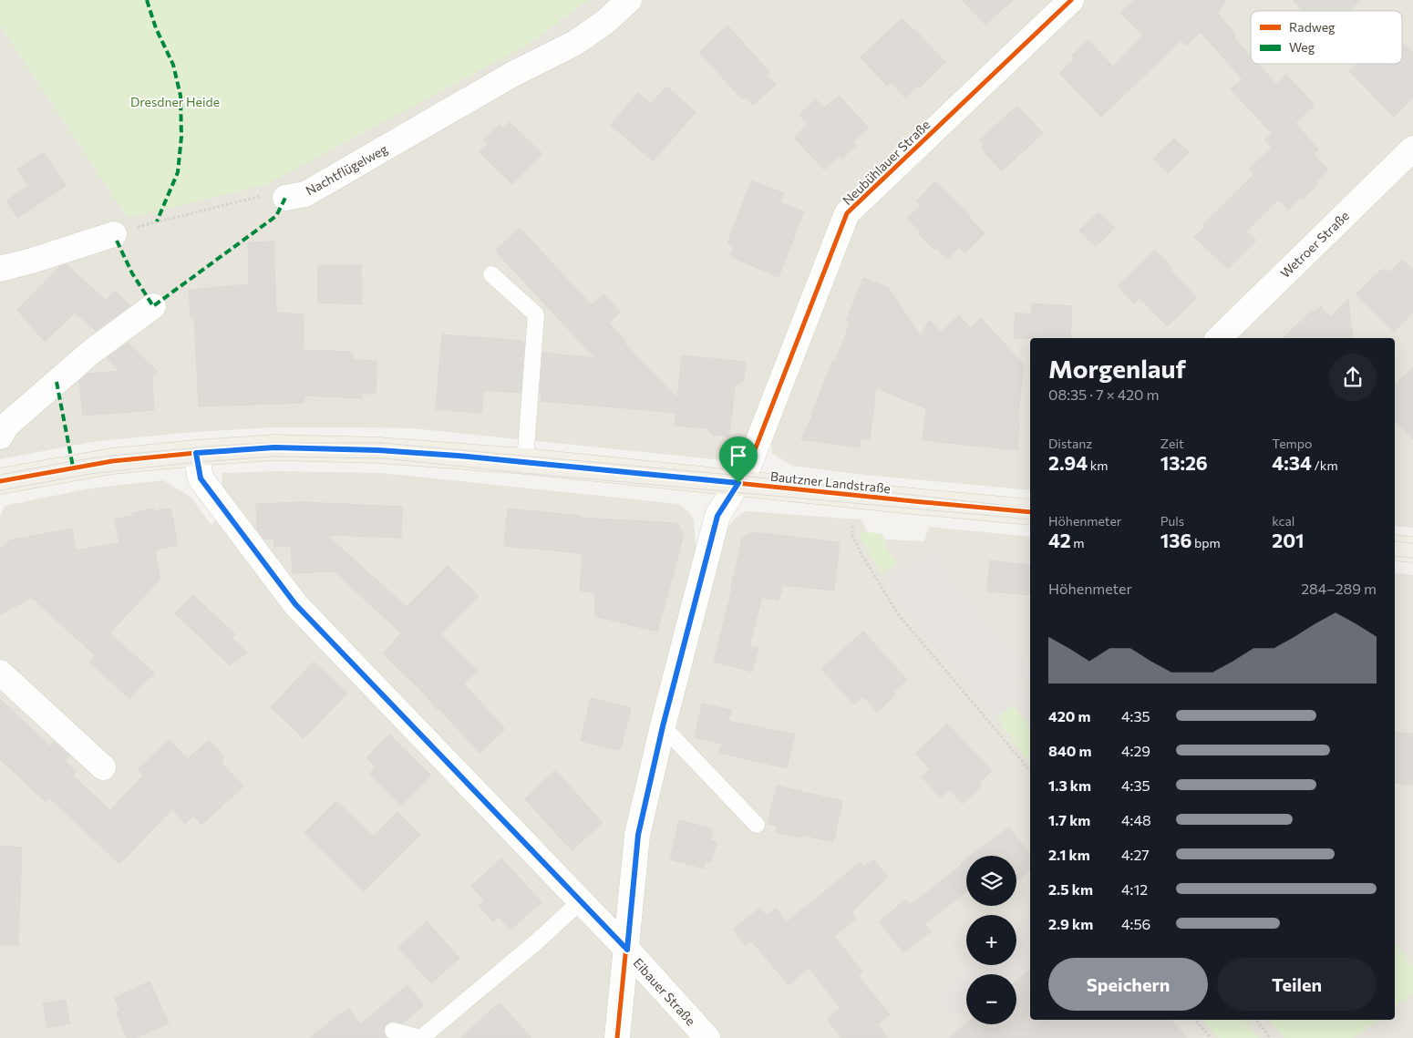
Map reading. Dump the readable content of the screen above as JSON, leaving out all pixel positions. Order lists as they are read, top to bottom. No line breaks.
{"streets":{"main road":["Bautzner Landstraße"],"street":["Neubühlauer Straße","Nachtflügelweg","Wetroer Straße","Eibauer Straße"]},"crossings":[["Neubühlauer Straße","Bautzner Landstraße"],["Neubühlauer Straße","Eibauer Straße"],["Bautzner Landstraße","Eibauer Straße"]],"parks":["Dresdner Heide"],"legend":["Radweg","Weg"],"page":{"heading":["Morgenlauf","08:35 · 7 × 420 m"],"stats":[["Distanz","2.94 km"],["Zeit","13:26"],["Tempo","4:34 /km"],["Höhenmeter","42 m"],["Puls","136 bpm"],["kcal","201"]],"chart":["Höhenmeter","284–289 m"],"list":[{"name":"420 m","note":"4:35"},{"name":"840 m","note":"4:29"},{"name":"1.3 km","note":"4:35"},{"name":"1.7 km","note":"4:48"},{"name":"2.1 km","note":"4:27"},{"name":"2.5 km","note":"4:12"},{"name":"2.9 km","note":"4:56"}],"map_buttons":["+","−"],"buttons":["Speichern","Teilen"]}}
